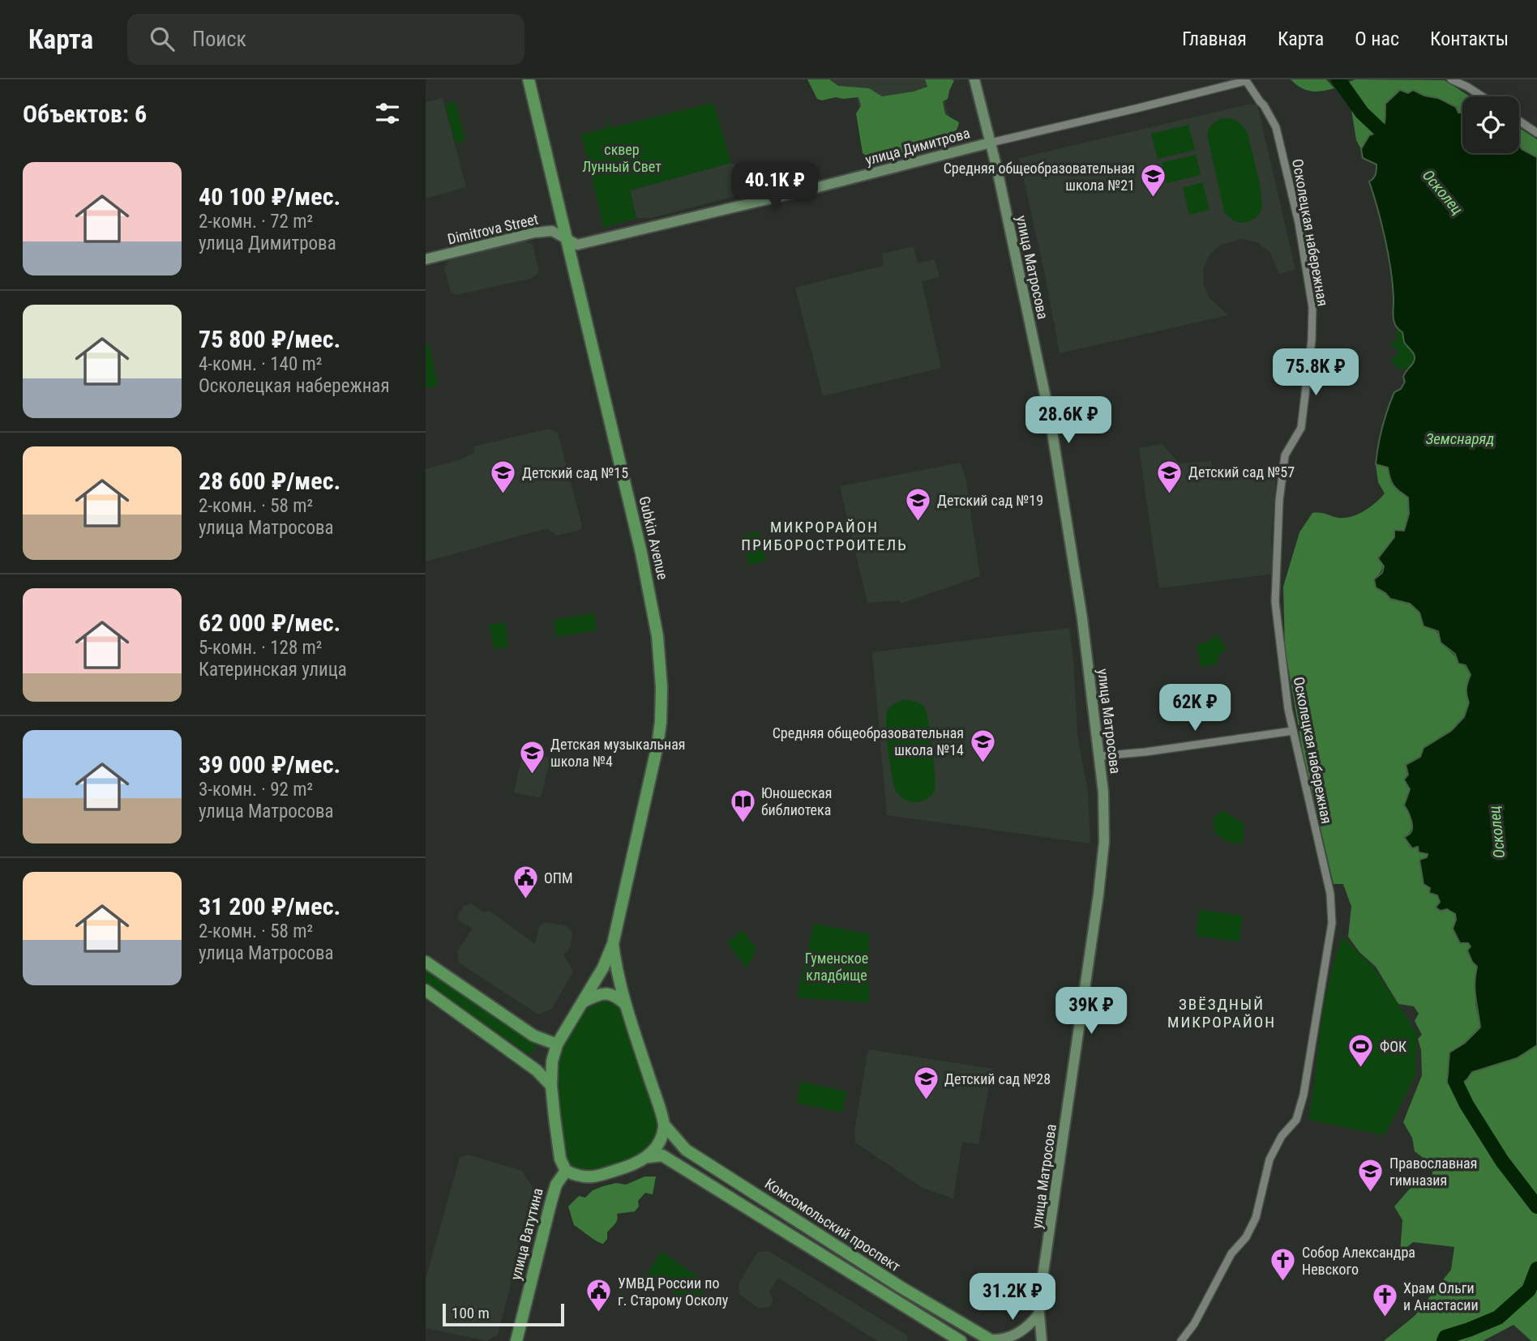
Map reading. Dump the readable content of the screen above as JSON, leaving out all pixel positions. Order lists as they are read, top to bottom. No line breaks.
{"streets":{"main road":["улица Димитрова","Dimitrova Street","улица Матросова","Gubkin Avenue","Комсомольский проспект","улица Ватутина"],"street":["Осколецкая набережная"]},"crossings":[["улица Димитрова","Dimitrova Street"],["улица Димитрова","Осколецкая набережная"],["улица Димитрова","улица Матросова"],["улица Димитрова","Gubkin Avenue"],["Dimitrova Street","Gubkin Avenue"]],"districts":["МИКРОРАЙОН ПРИБОРОСТРОИТЕЛЬ","ЗВЁЗДНЫЙ МИКРОРАЙОН"],"water":["Осколец","Земснаряд"],"parks":["сквер Лунный Свет","Гуменское кладбище"],"places":{"school or university":["Средняя общеобразовательная школа №21","Детский сад №57","Детский сад №15","Детский сад №19","Средняя общеобразовательная школа №14","Детская музыкальная школа №4","Детский сад №28","Православная гимназия"],"library":["Юношеская библиотека"],"public building":["ОПМ","УМВД России по г. Старому Осколу"],"sports":["ФОК"],"church":["Собор Александра Невского","Храм Ольги и Анастасии"]},"scale_bar":"100 m","page":{"header":"Карта","search":"Поиск","nav":["Главная","Карта","О нас","Контакты"],"heading":"Объектов: 6","list":[{"name":"40 100 ₽/мес.","note":"2-комн. · 72 m² · улица Димитрова"},{"name":"75 800 ₽/мес.","note":"4-комн. · 140 m² · Осколецкая набережная"},{"name":"28 600 ₽/мес.","note":"2-комн. · 58 m² · улица Матросова"},{"name":"62 000 ₽/мес.","note":"5-комн. · 128 m² · Катеринская улица"},{"name":"39 000 ₽/мес.","note":"3-комн. · 92 m² · улица Матросова"},{"name":"31 200 ₽/мес.","note":"2-комн. · 58 m² · улица Матросова"}],"price":["40.1K ₽","75.8K ₽","28.6K ₽","62K ₽","39K ₽","31.2K ₽"],"scale":"100 m"}}
